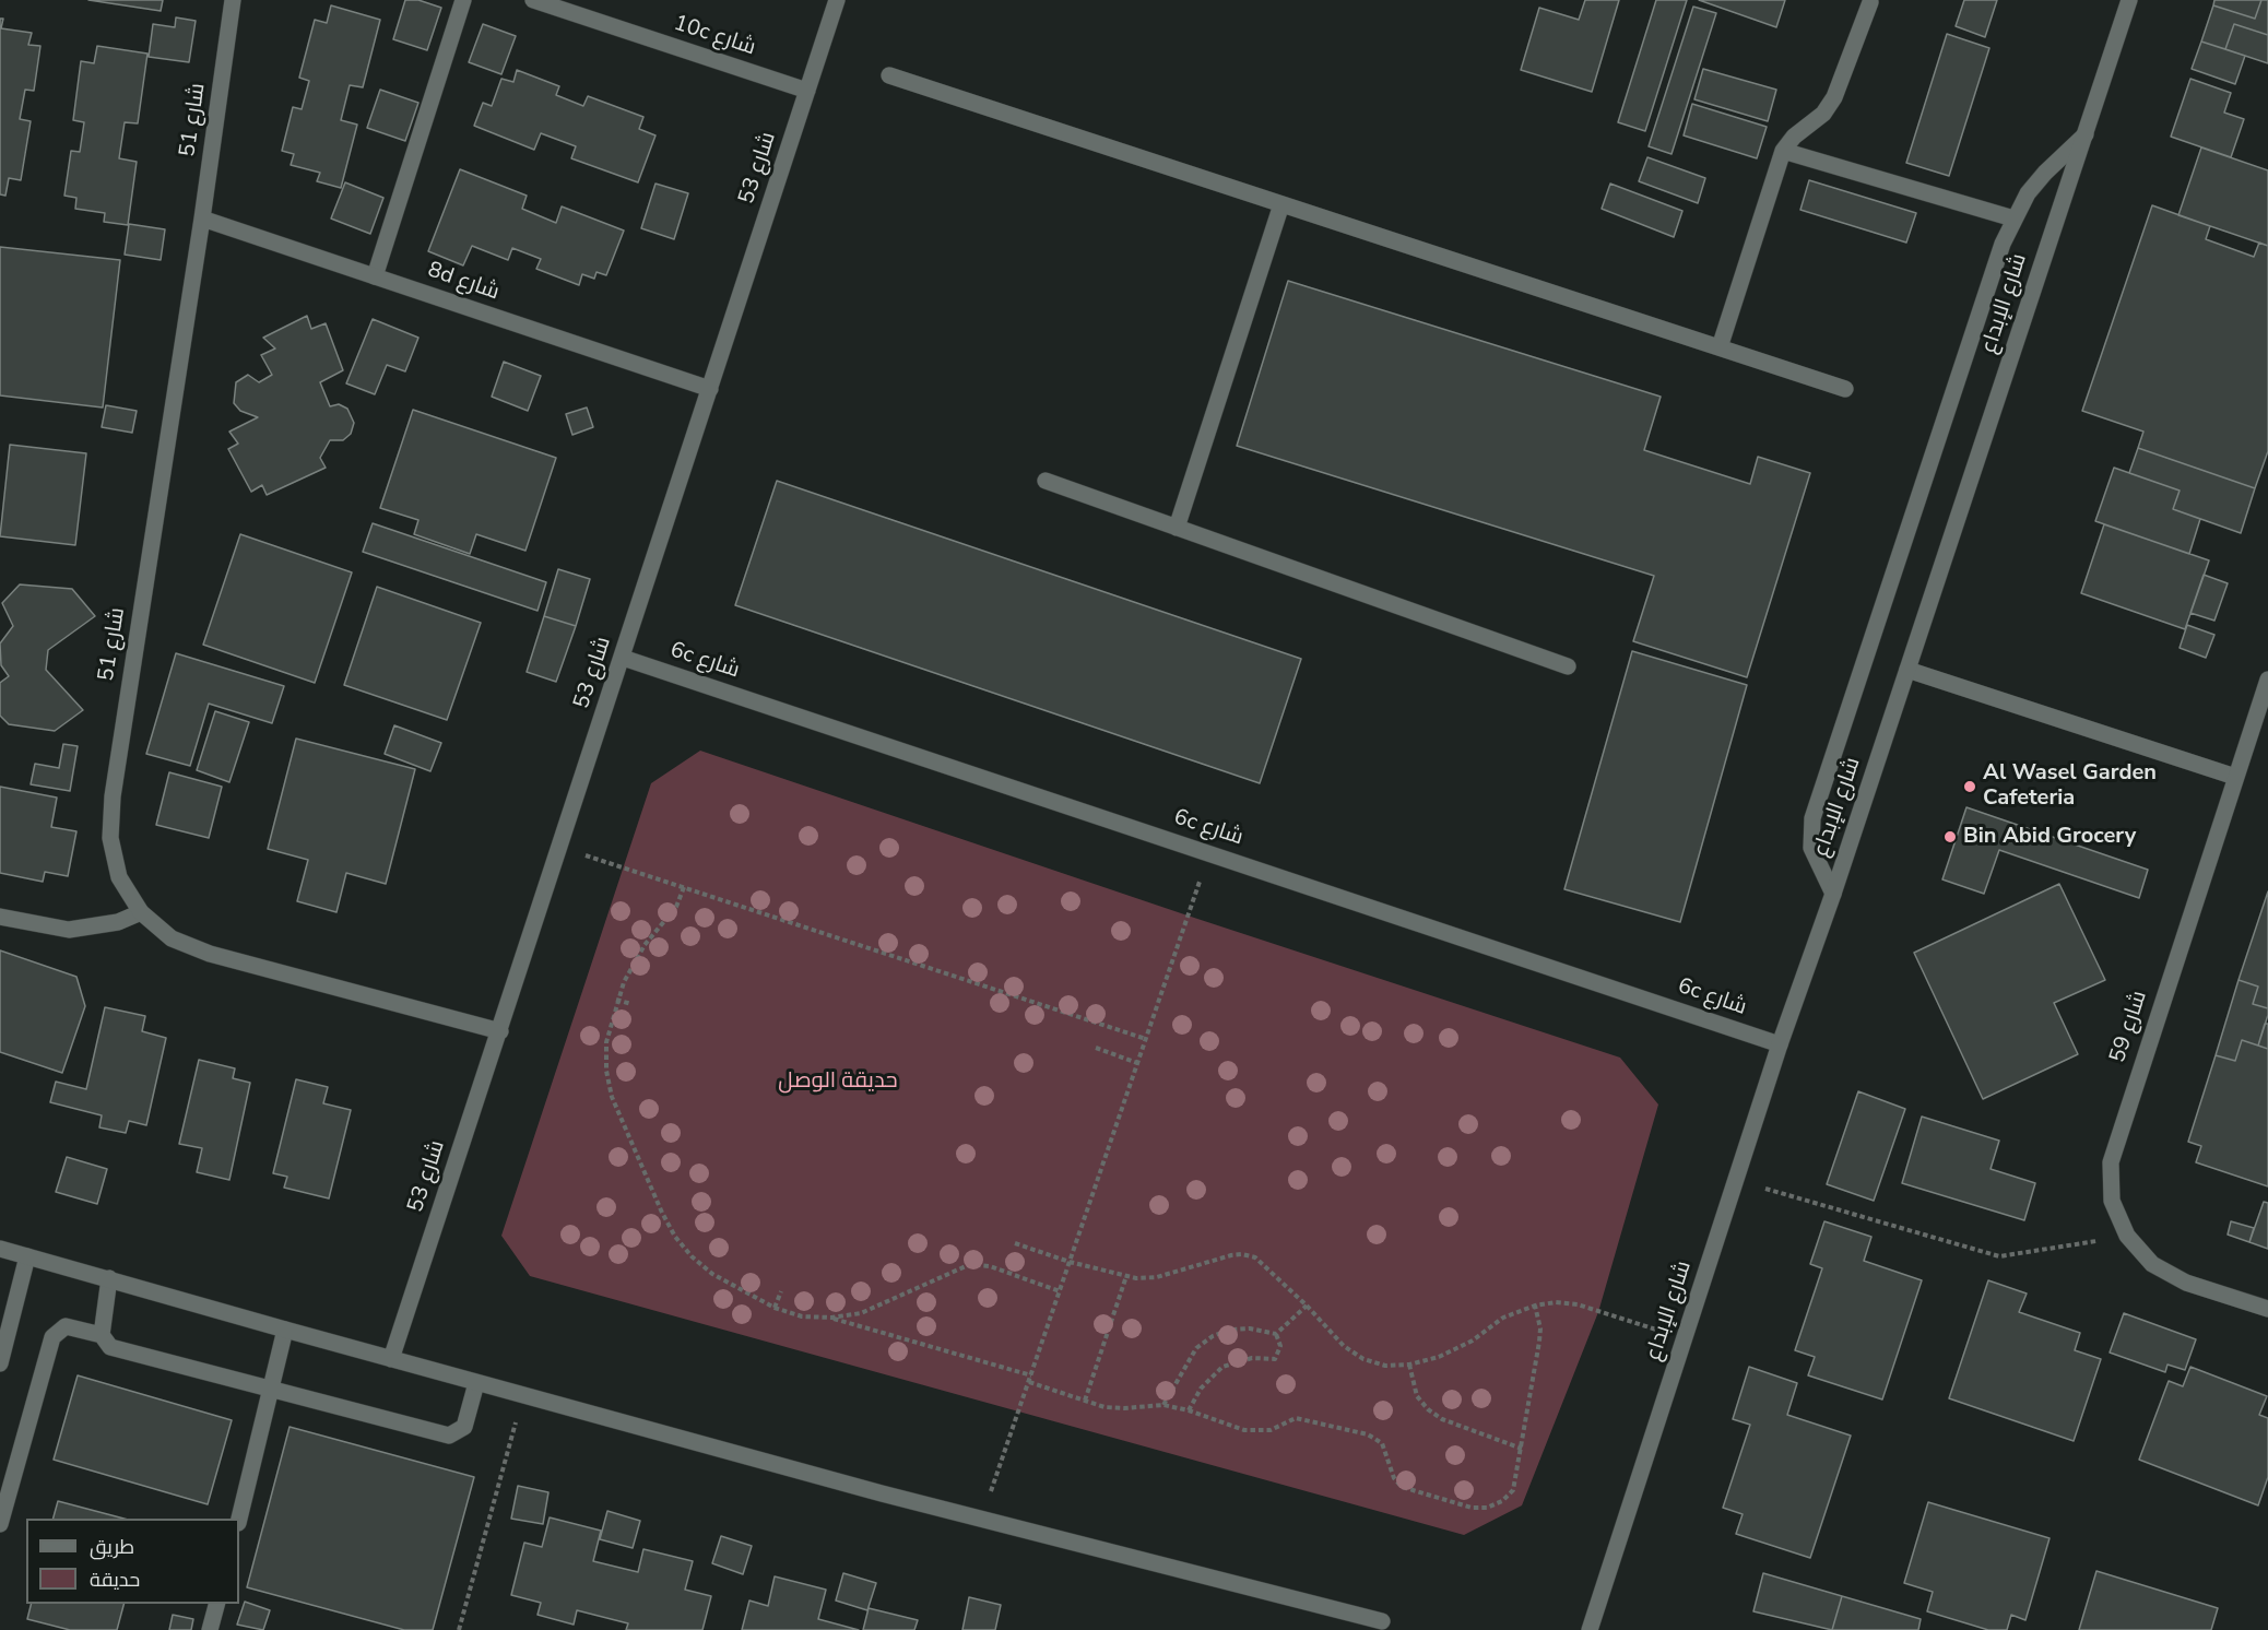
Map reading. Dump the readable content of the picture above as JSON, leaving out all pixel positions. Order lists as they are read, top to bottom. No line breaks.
{"streets":{"street":["10c شارع","شارع 51","شارع 53","8d شارع","شارع الإبداع","6c شارع","شارع 59"]},"crossings":[["10c شارع","شارع 53"],["شارع 51","شارع 53"],["شارع 51","8d شارع"],["شارع 53","8d شارع"],["شارع 53","6c شارع"],["شارع الإبداع","6c شارع"]],"parks":["حديقة الوصل"],"places":["Al Wasel Garden Cafeteria","Bin Abid Grocery"],"legend":["طريق","حديقة"]}
